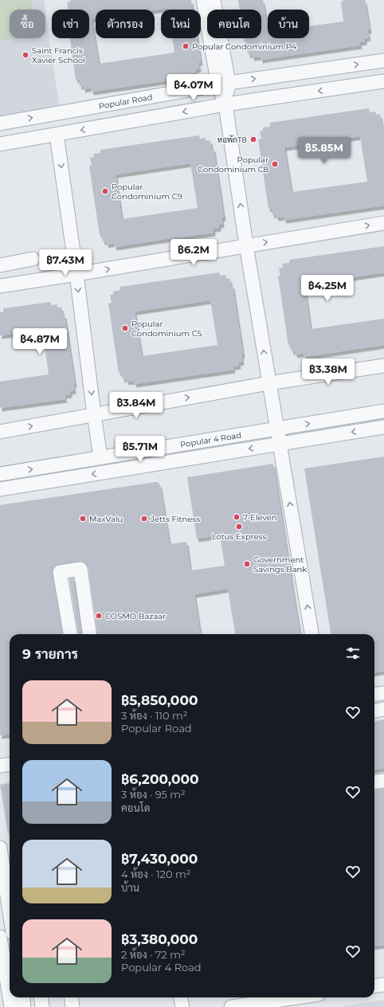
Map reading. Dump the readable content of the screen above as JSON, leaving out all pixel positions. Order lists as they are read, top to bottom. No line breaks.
{"streets":{"street":["Popular Road","Popular 4 Road"]},"places":["Popular Condominium P4","Saint Francis Xavier School","หอพักT8","Popular Condominium C8","Popular Condominium C9","Popular Condominium C5","7-Eleven","MaxValu","Jetts Fitness","Lotus Express","Government Savings Bank","COSMO Bazaar"],"page":{"chip":["ซื้อ","เช่า","ตัวกรอง","ใหม่","คอนโด","บ้าน"],"price":["฿4.07M","฿5.85M","฿6.2M","฿7.43M","฿4.25M","฿4.87M","฿3.38M","฿3.84M","฿5.71M"],"heading":"9 รายการ","list":[{"name":"฿5,850,000","note":"3 ห้อง · 110 m² · Popular Road"},{"name":"฿6,200,000","note":"3 ห้อง · 95 m² · คอนโด"},{"name":"฿7,430,000","note":"4 ห้อง · 120 m² · บ้าน"},{"name":"฿3,380,000","note":"2 ห้อง · 72 m² · Popular 4 Road"}]}}
